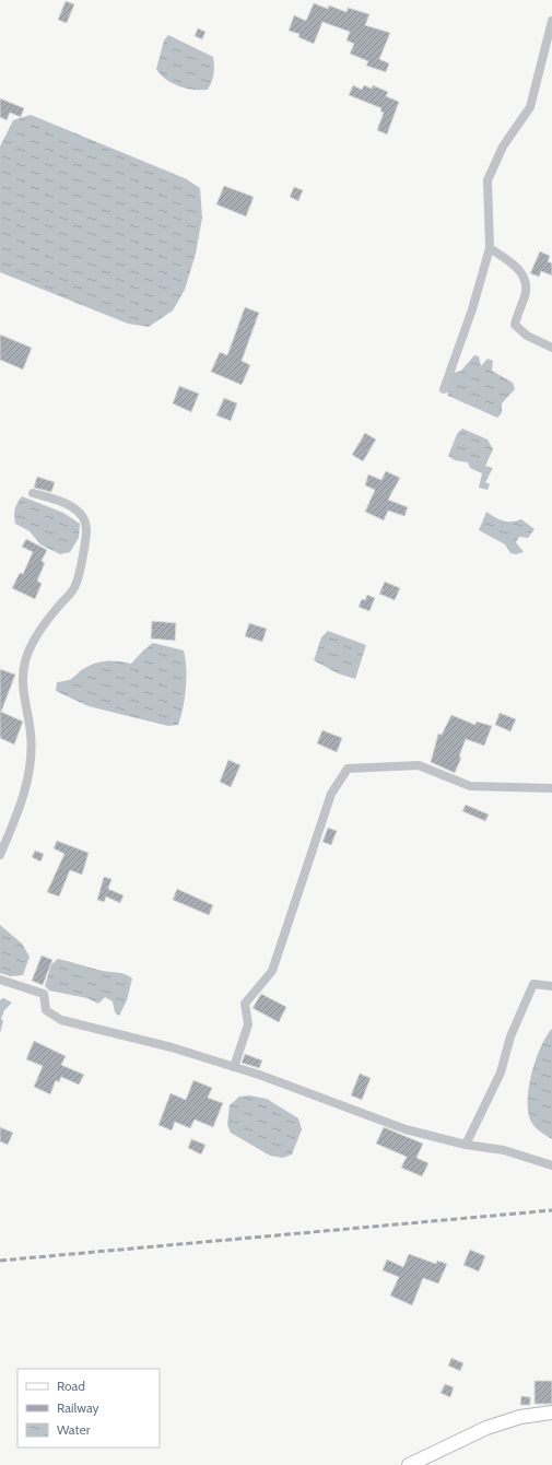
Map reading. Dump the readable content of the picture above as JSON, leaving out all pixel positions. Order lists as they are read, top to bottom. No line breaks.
{"legend":["Road","Railway","Water"]}
